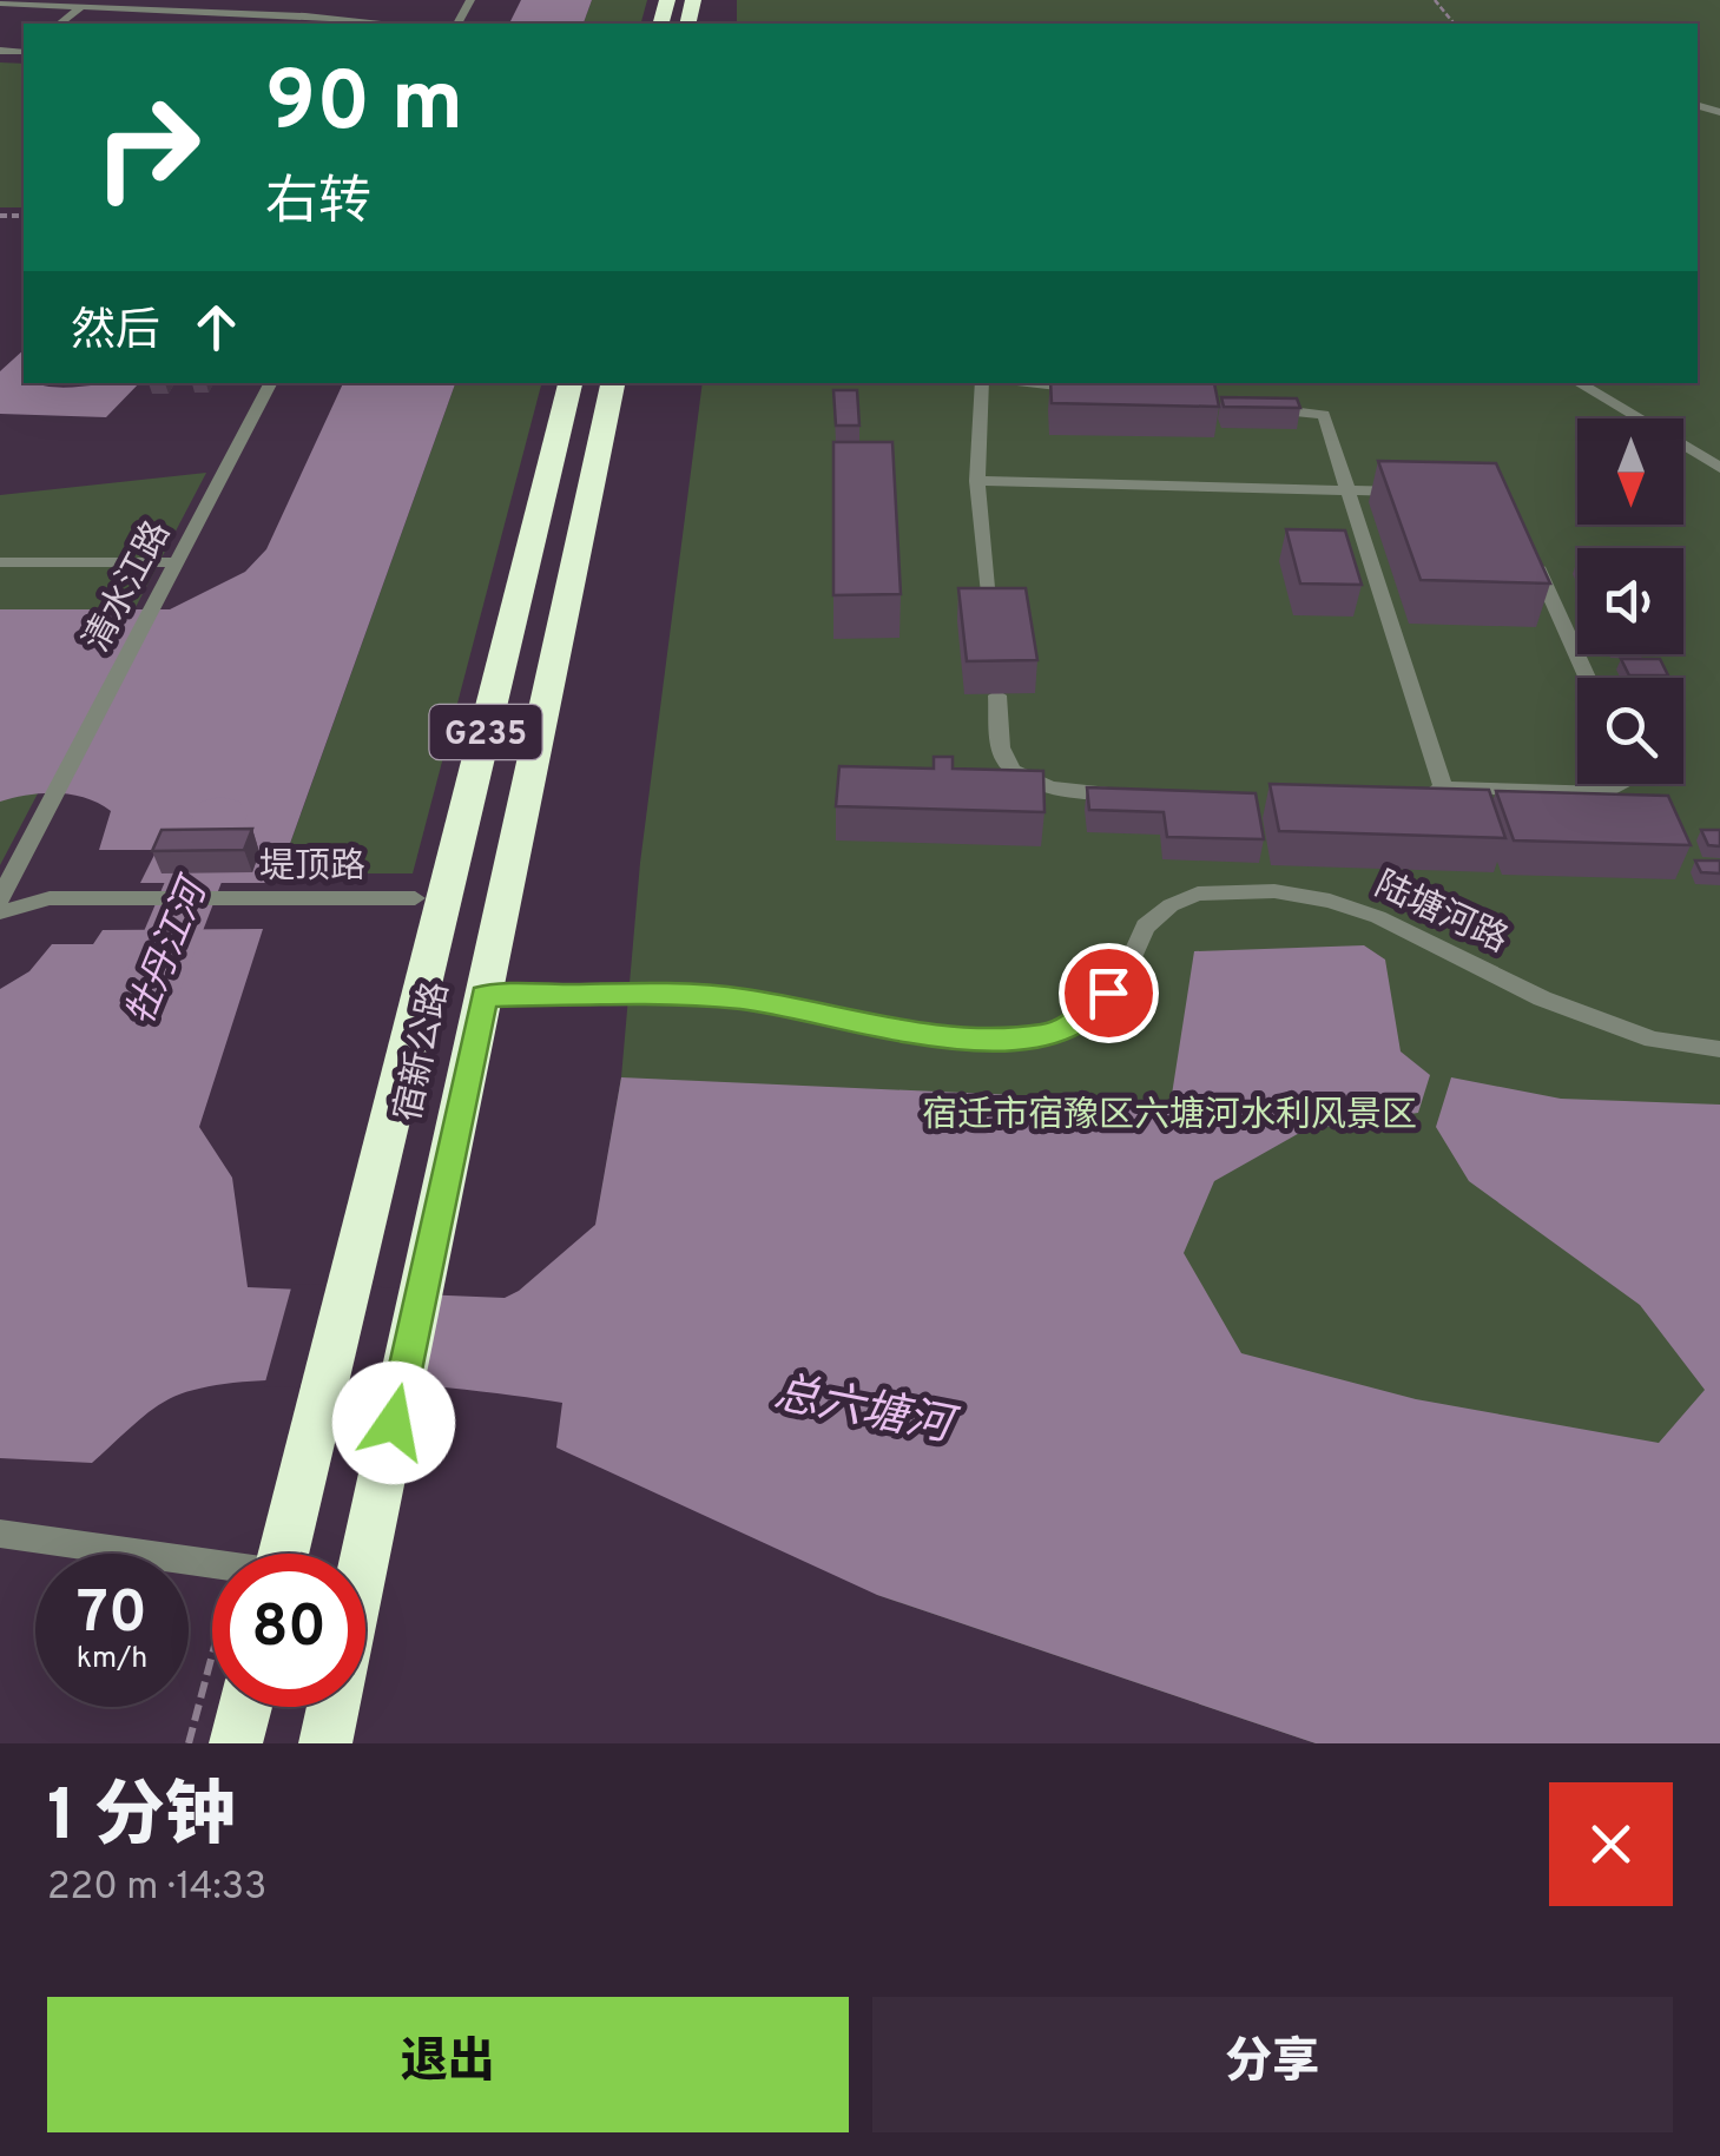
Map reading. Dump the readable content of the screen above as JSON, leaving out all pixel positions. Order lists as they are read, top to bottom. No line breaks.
{"streets":{"highway":["G235","宿新公路"],"street":["清水江路","堤顶路","陆塘河路"]},"crossings":[["陆塘河路","宿新公路"]],"water":["牡丹江河","总六塘河"],"parks":["宿迁市宿豫区六塘河水利风景区"],"north":"bottom","page":{"turn":["90 m","右转"],"then":"然后","speed":"70 km/h","limit":"80","heading":["1 分钟","220 m · 14:33"],"buttons":["退出","分享"]}}
